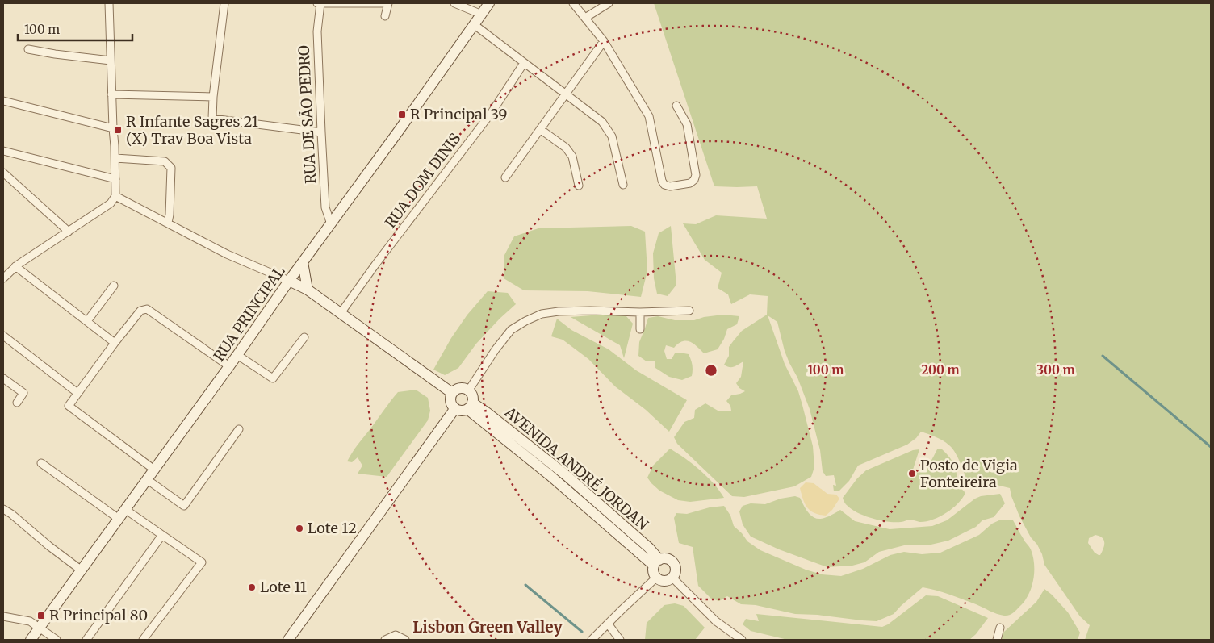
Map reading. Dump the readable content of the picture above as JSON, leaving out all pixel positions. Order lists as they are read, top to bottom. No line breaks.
{"streets":{"street":["RUA DE SÃO PEDRO","RUA DOM DINIS","RUA PRINCIPAL","AVENIDA ANDRÉ JORDAN"]},"crossings":[["RUA DE SÃO PEDRO","RUA PRINCIPAL"]],"districts":["Lisbon Green Valley"],"places":{"transit":["R Principal 39","R Infante Sagres 21 (X) Trav Boa Vista","R Principal 80"],"other":["Posto de Vigia Fonteireira","Lote 12","Lote 11"]},"scale_bar":"100 m","rings":["100 m","200 m","300 m"]}
